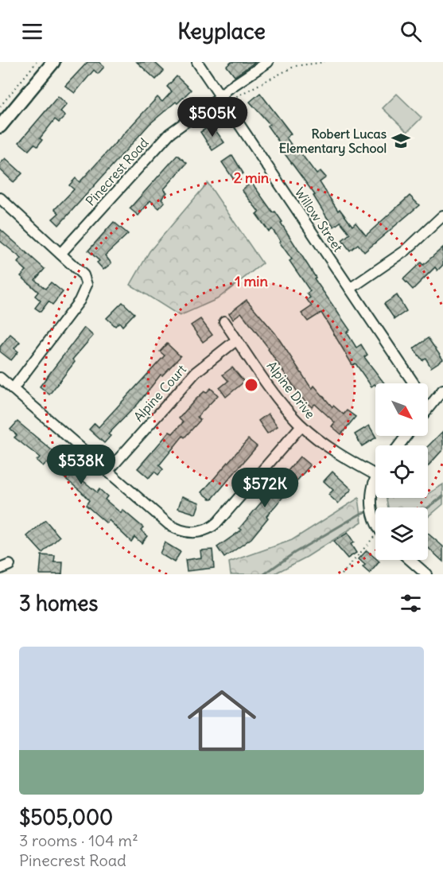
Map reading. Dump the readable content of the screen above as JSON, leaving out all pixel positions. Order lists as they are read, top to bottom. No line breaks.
{"streets":{"street":["Pinecrest Road","Willow Street","Alpine Drive","Alpine Court"]},"crossings":[["Pinecrest Road","Willow Street"],["Alpine Drive","Alpine Court"]],"places":{"school or university":["Robert Lucas Elementary School"]},"north":"bottom right","page":{"header":"Keyplace","price":["$505K","$538K","$572K"],"heading":"3 homes","list":[{"name":"$505,000","note":"3 rooms · 104 m² · Pinecrest Road"}]},"rings":["2 min","1 min"]}
